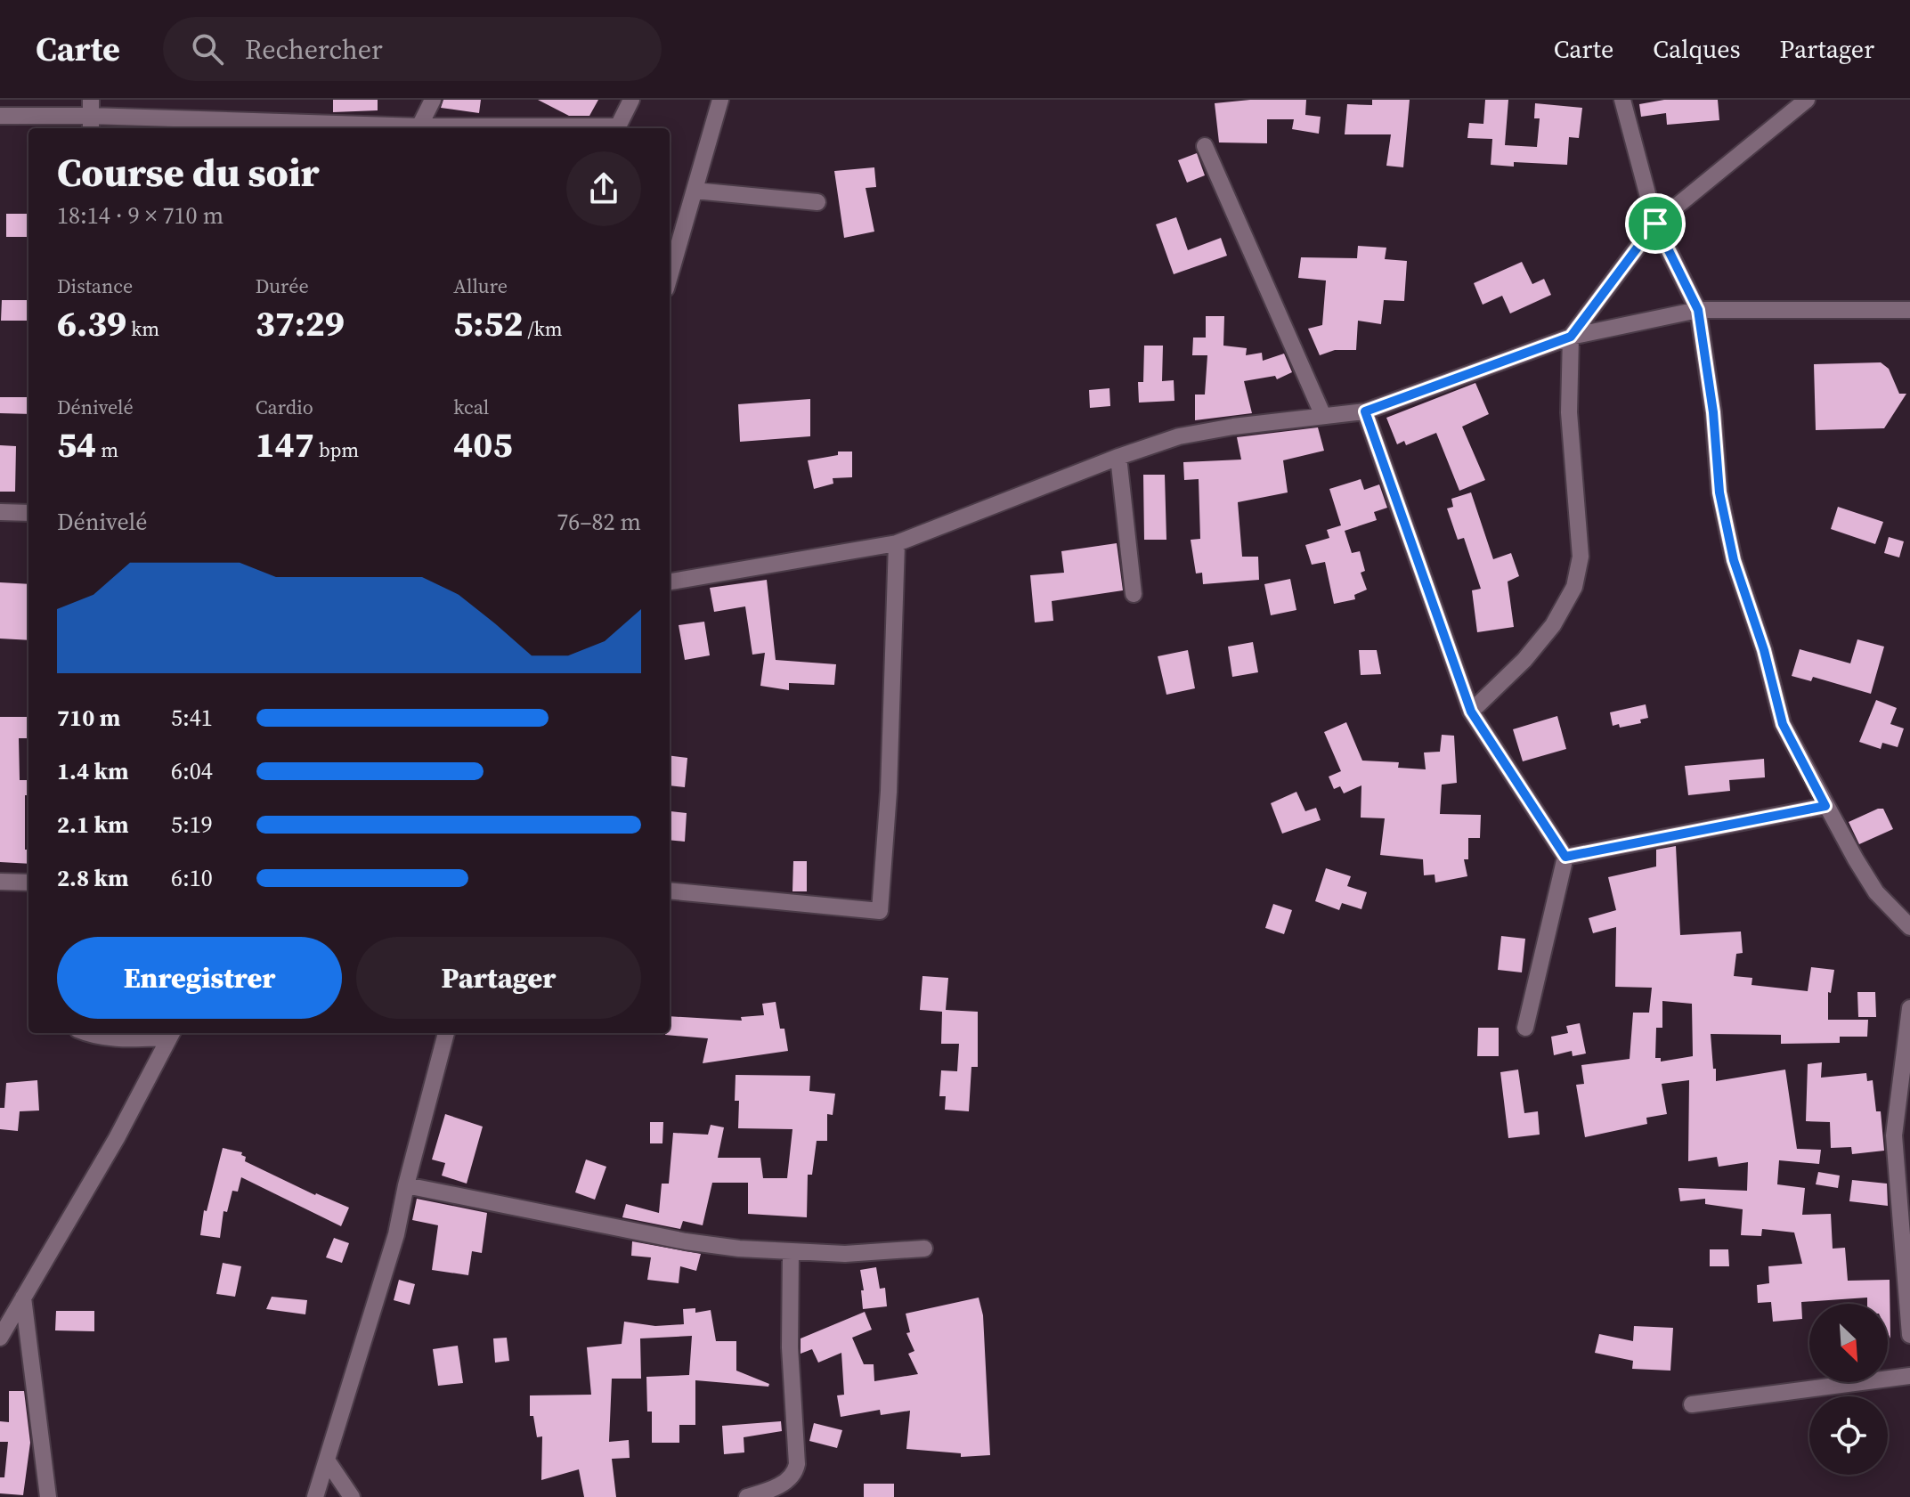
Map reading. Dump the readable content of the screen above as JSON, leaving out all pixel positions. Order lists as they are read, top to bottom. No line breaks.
{"north":"bottom right","page":{"header":"Carte","search":"Rechercher","nav":["Carte","Calques","Partager"],"heading":["Course du soir","18:14 · 9 × 710 m"],"stats":[["Distance","6.39 km"],["Durée","37:29"],["Allure","5:52 /km"],["Dénivelé","54 m"],["Cardio","147 bpm"],["kcal","405"]],"chart":["Dénivelé","76–82 m"],"list":[{"name":"710 m","note":"5:41"},{"name":"1.4 km","note":"6:04"},{"name":"2.1 km","note":"5:19"},{"name":"2.8 km","note":"6:10"}],"buttons":["Enregistrer","Partager"]}}
